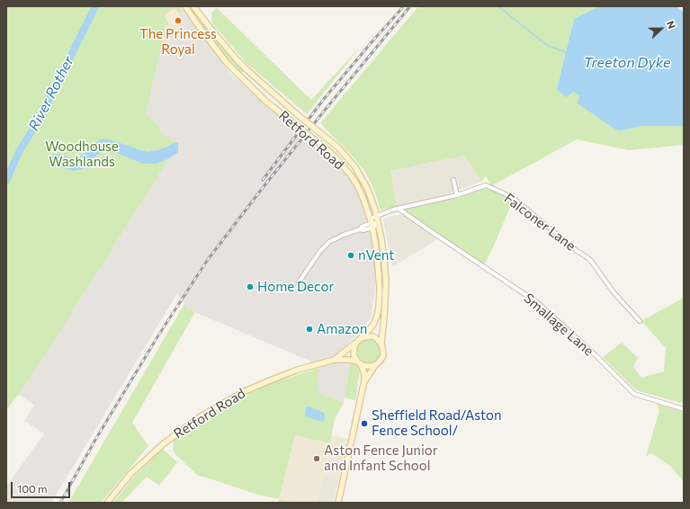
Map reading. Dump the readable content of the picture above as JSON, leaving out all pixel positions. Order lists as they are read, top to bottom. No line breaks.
{"streets":{"main road":["Retford Road"],"street":["Falconer Lane","Smallage Lane"]},"crossings":[["Retford Road","Falconer Lane"],["Falconer Lane","Smallage Lane"]],"water":["Treeton Dyke","River Rother"],"parks":["Woodhouse Washlands"],"places":["The Princess Royal","nVent","Home Decor","Amazon","Sheffield Road/Aston Fence School/","Aston Fence Junior and Infant School"],"scale_bar":"100 m","north":"right"}
